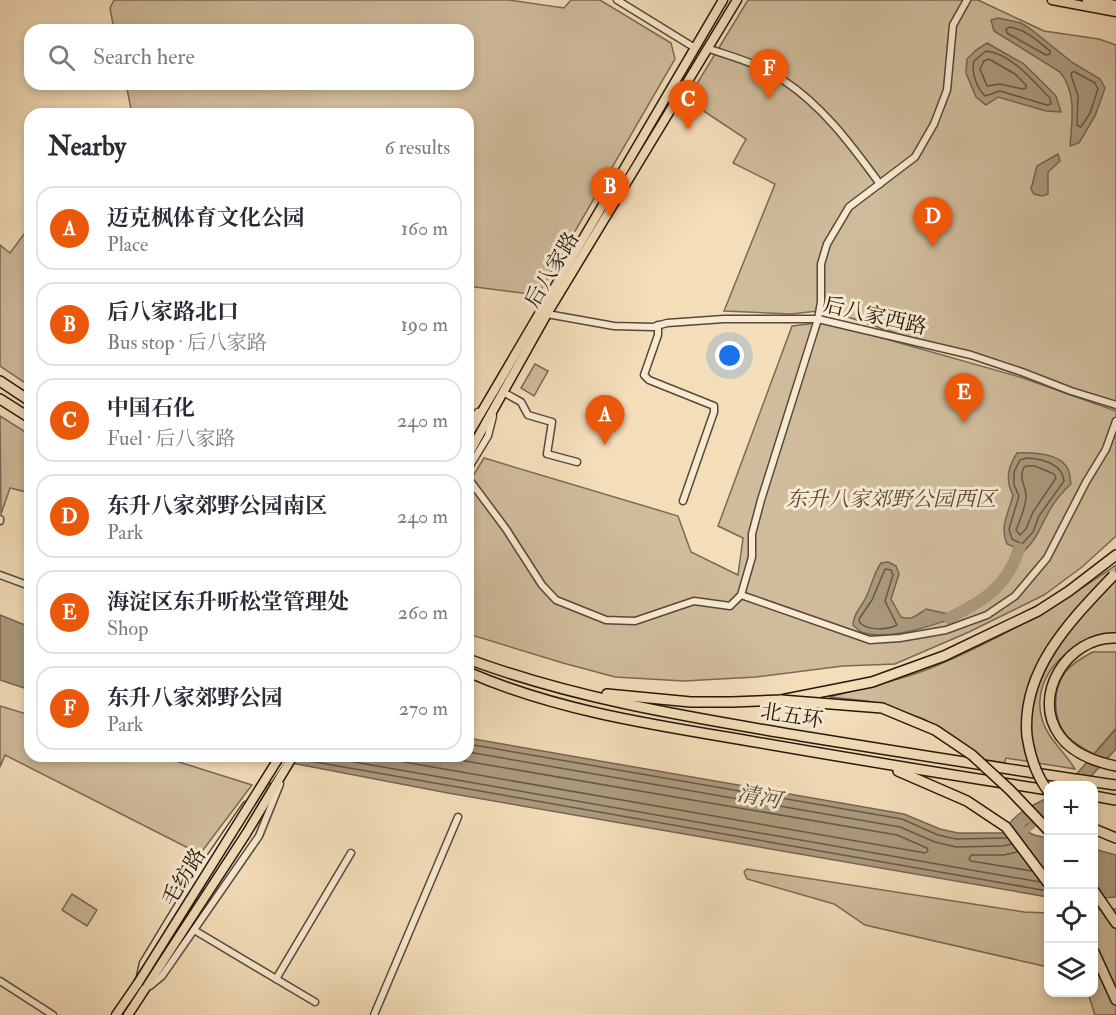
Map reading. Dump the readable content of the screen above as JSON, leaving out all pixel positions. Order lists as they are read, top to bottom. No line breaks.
{"streets":{"highway":["北五环"],"main road":["后八家路","毛纺路"],"street":["后八家西路"]},"crossings":[["后八家路","后八家西路"]],"water":["清河"],"parks":["东升八家郊野公园西区"],"page":{"search":"Search here","pins":["F","C","B","D","E","A"],"heading":["Nearby","6 results"],"list":[{"mark":"A","name":"迈克枫体育文化公园","note":"Place","value":"160 m"},{"mark":"B","name":"后八家路北口","note":"Bus stop · 后八家路","value":"190 m"},{"mark":"C","name":"中国石化","note":"Fuel · 后八家路","value":"240 m"},{"mark":"D","name":"东升八家郊野公园南区","note":"Park","value":"240 m"},{"mark":"E","name":"海淀区东升听松堂管理处","note":"Shop","value":"260 m"},{"mark":"F","name":"东升八家郊野公园","note":"Park","value":"270 m"}],"map_buttons":["+","−"]}}
